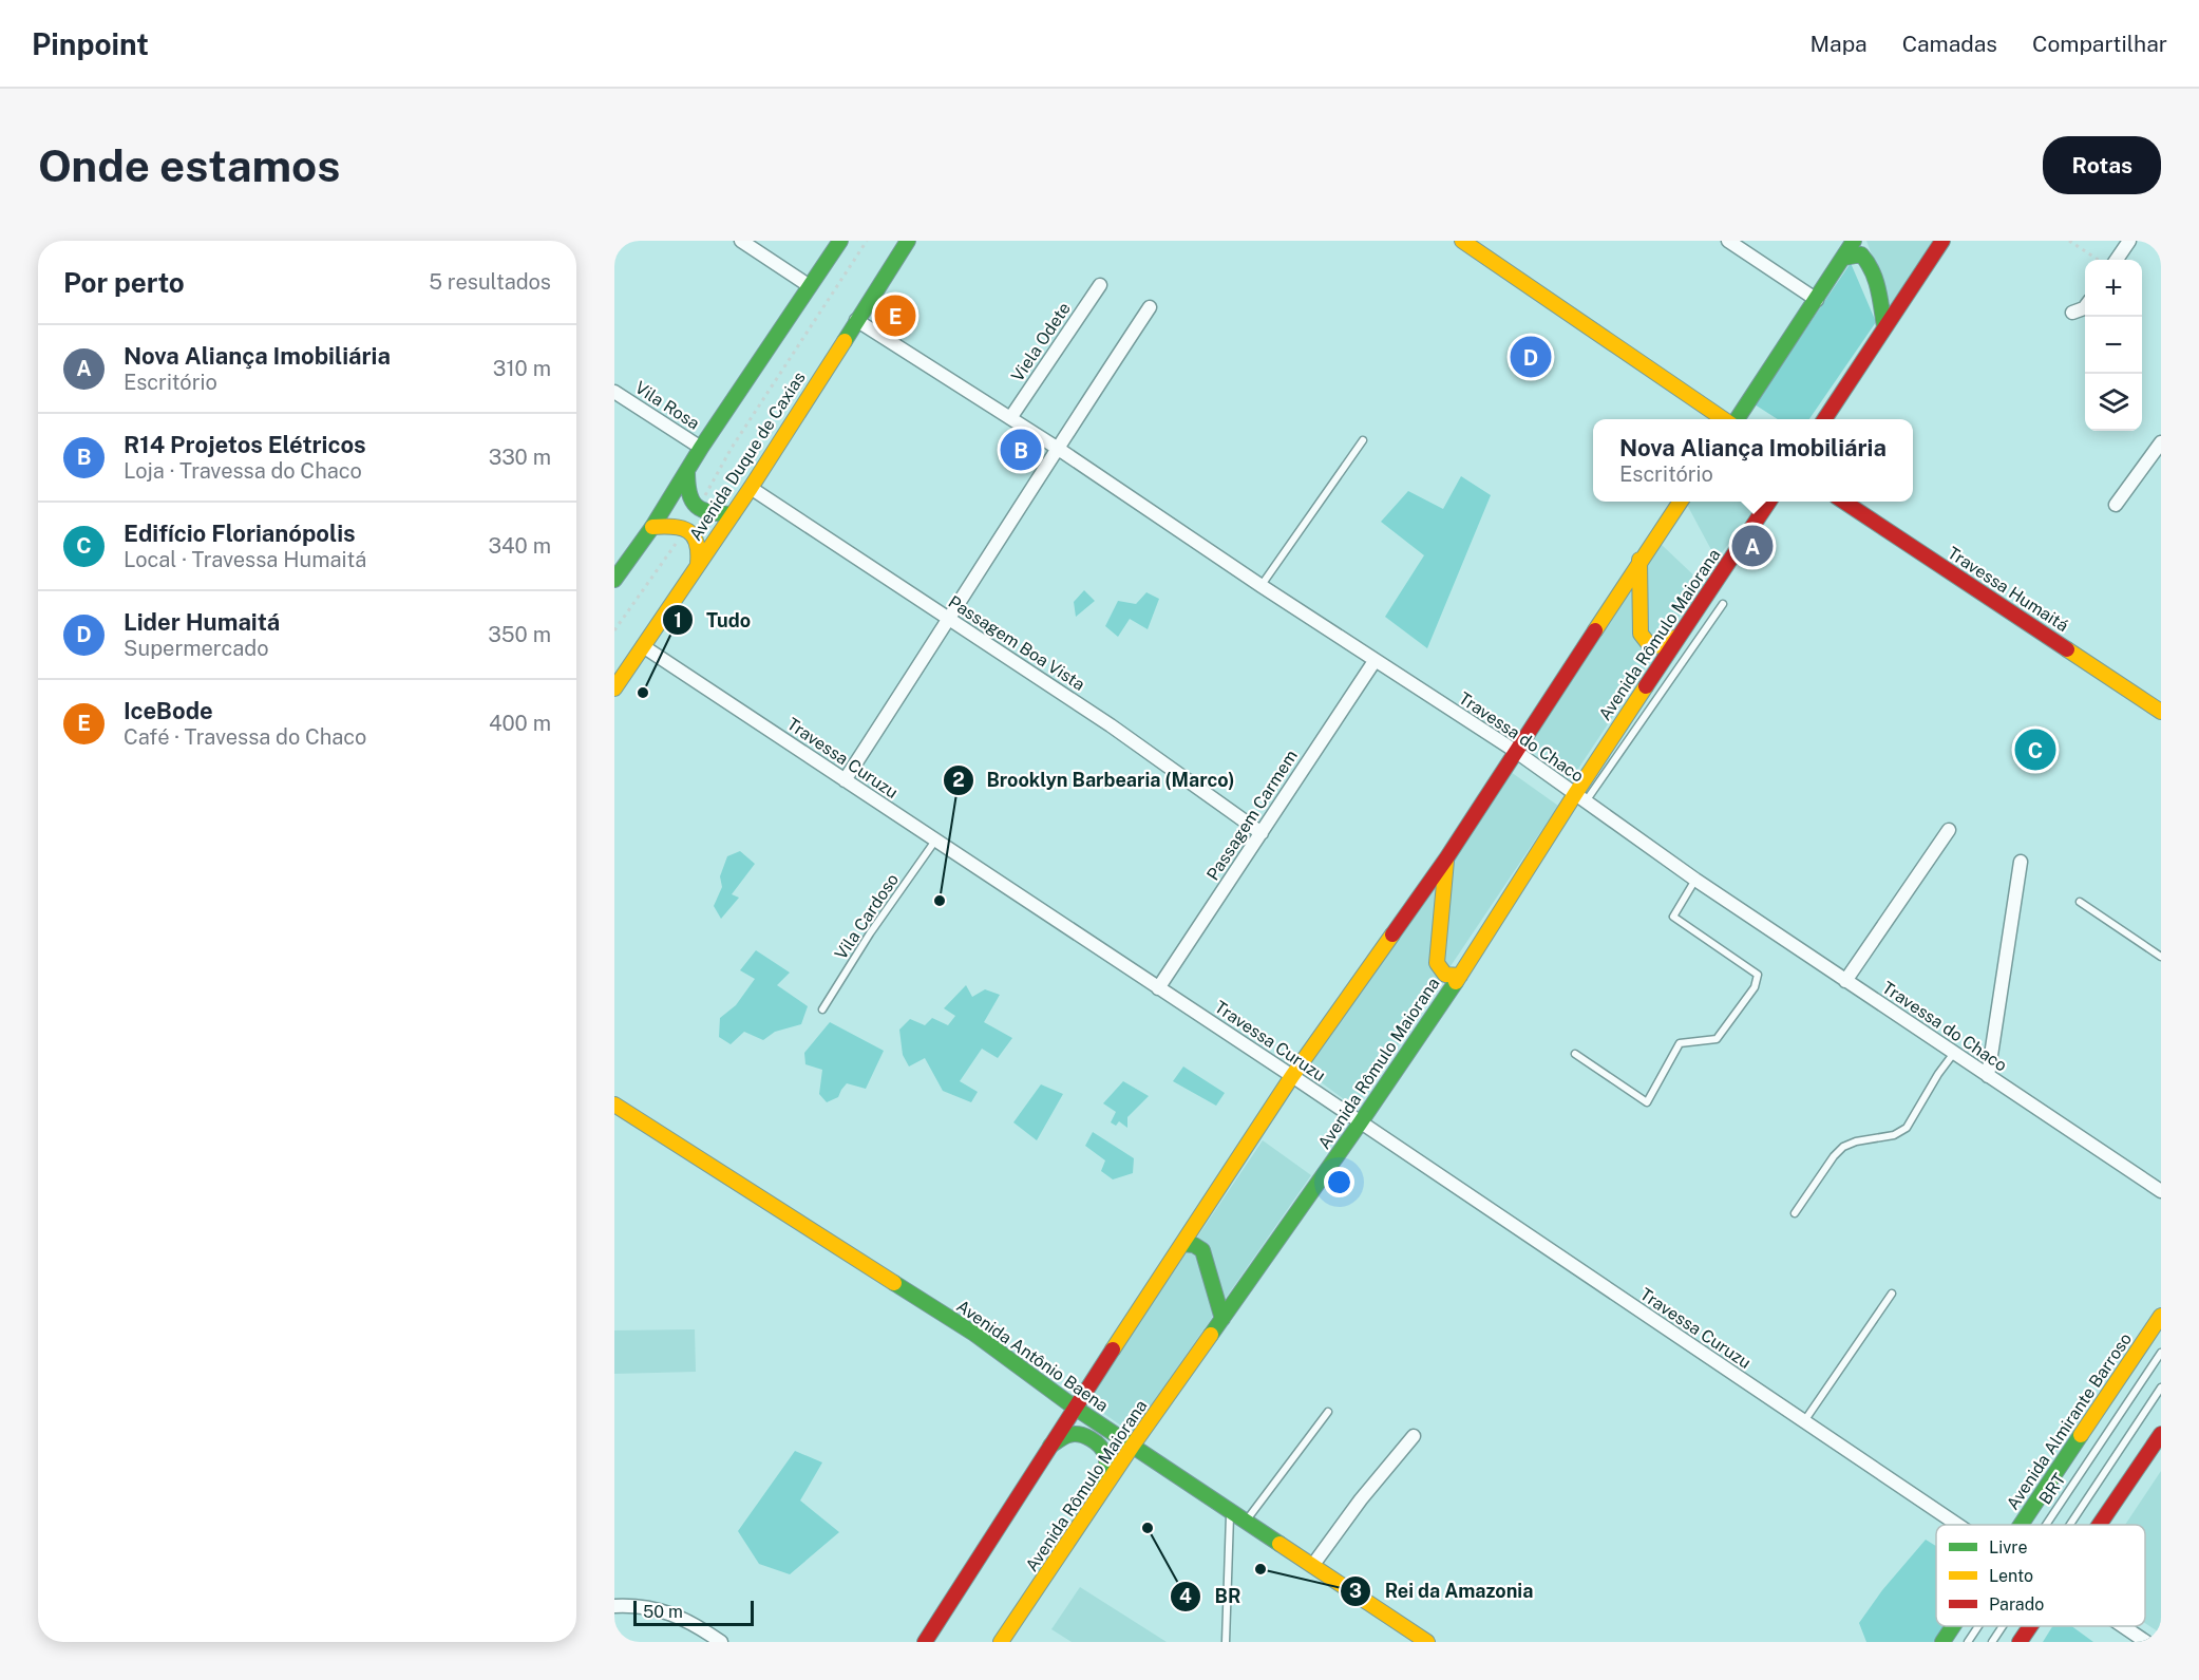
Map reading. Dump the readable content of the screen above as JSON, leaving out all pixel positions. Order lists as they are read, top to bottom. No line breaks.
{"streets":{"main road":["Avenida Duque de Caxias","Travessa Humaitá","Avenida Rômulo Maiorana","Avenida Antônio Baena","Avenida Almirante Barroso"],"street":["Viela Odete","Vila Rosa","Passagem Boa Vista","Travessa do Chaco","Travessa Curuzu","Passagem Carmem"],"lane":["Vila Cardoso","BRT"]},"crossings":[["Viela Odete","Travessa do Chaco"],["Avenida Duque de Caxias","Passagem Boa Vista"],["Avenida Duque de Caxias","Travessa do Chaco"],["Avenida Duque de Caxias","Travessa Curuzu"],["Avenida Rômulo Maiorana","Travessa do Chaco"],["Avenida Rômulo Maiorana","Travessa Curuzu"],["Avenida Rômulo Maiorana","Avenida Antônio Baena"],["Passagem Boa Vista","Passagem Carmem"],["Travessa do Chaco","Passagem Carmem"],["Travessa Curuzu","Passagem Carmem"],["Travessa Curuzu","Vila Cardoso"]],"places":["Tudo","Brooklyn Barbearia (Marco)","BR","Rei da Amazonia"],"legend":["Livre","Lento","Parado"],"scale_bar":"50 m","page":{"header":"Pinpoint","nav":["Mapa","Camadas","Compartilhar"],"buttons":"Rotas","title":"Onde estamos","heading":["Por perto","5 resultados"],"map_buttons":["+","−"],"pins":["E","D","B","A","C"],"list":[{"mark":"A","name":"Nova Aliança Imobiliária","note":"Escritório","value":"310 m"},{"mark":"B","name":"R14 Projetos Elétricos","note":"Loja · Travessa do Chaco","value":"330 m"},{"mark":"C","name":"Edifício Florianópolis","note":"Local · Travessa Humaitá","value":"340 m"},{"mark":"D","name":"Lider Humaitá","note":"Supermercado","value":"350 m"},{"mark":"E","name":"IceBode","note":"Café · Travessa do Chaco","value":"400 m"}],"popup":["Nova Aliança Imobiliária","Escritório"],"scale":"50 m"}}
